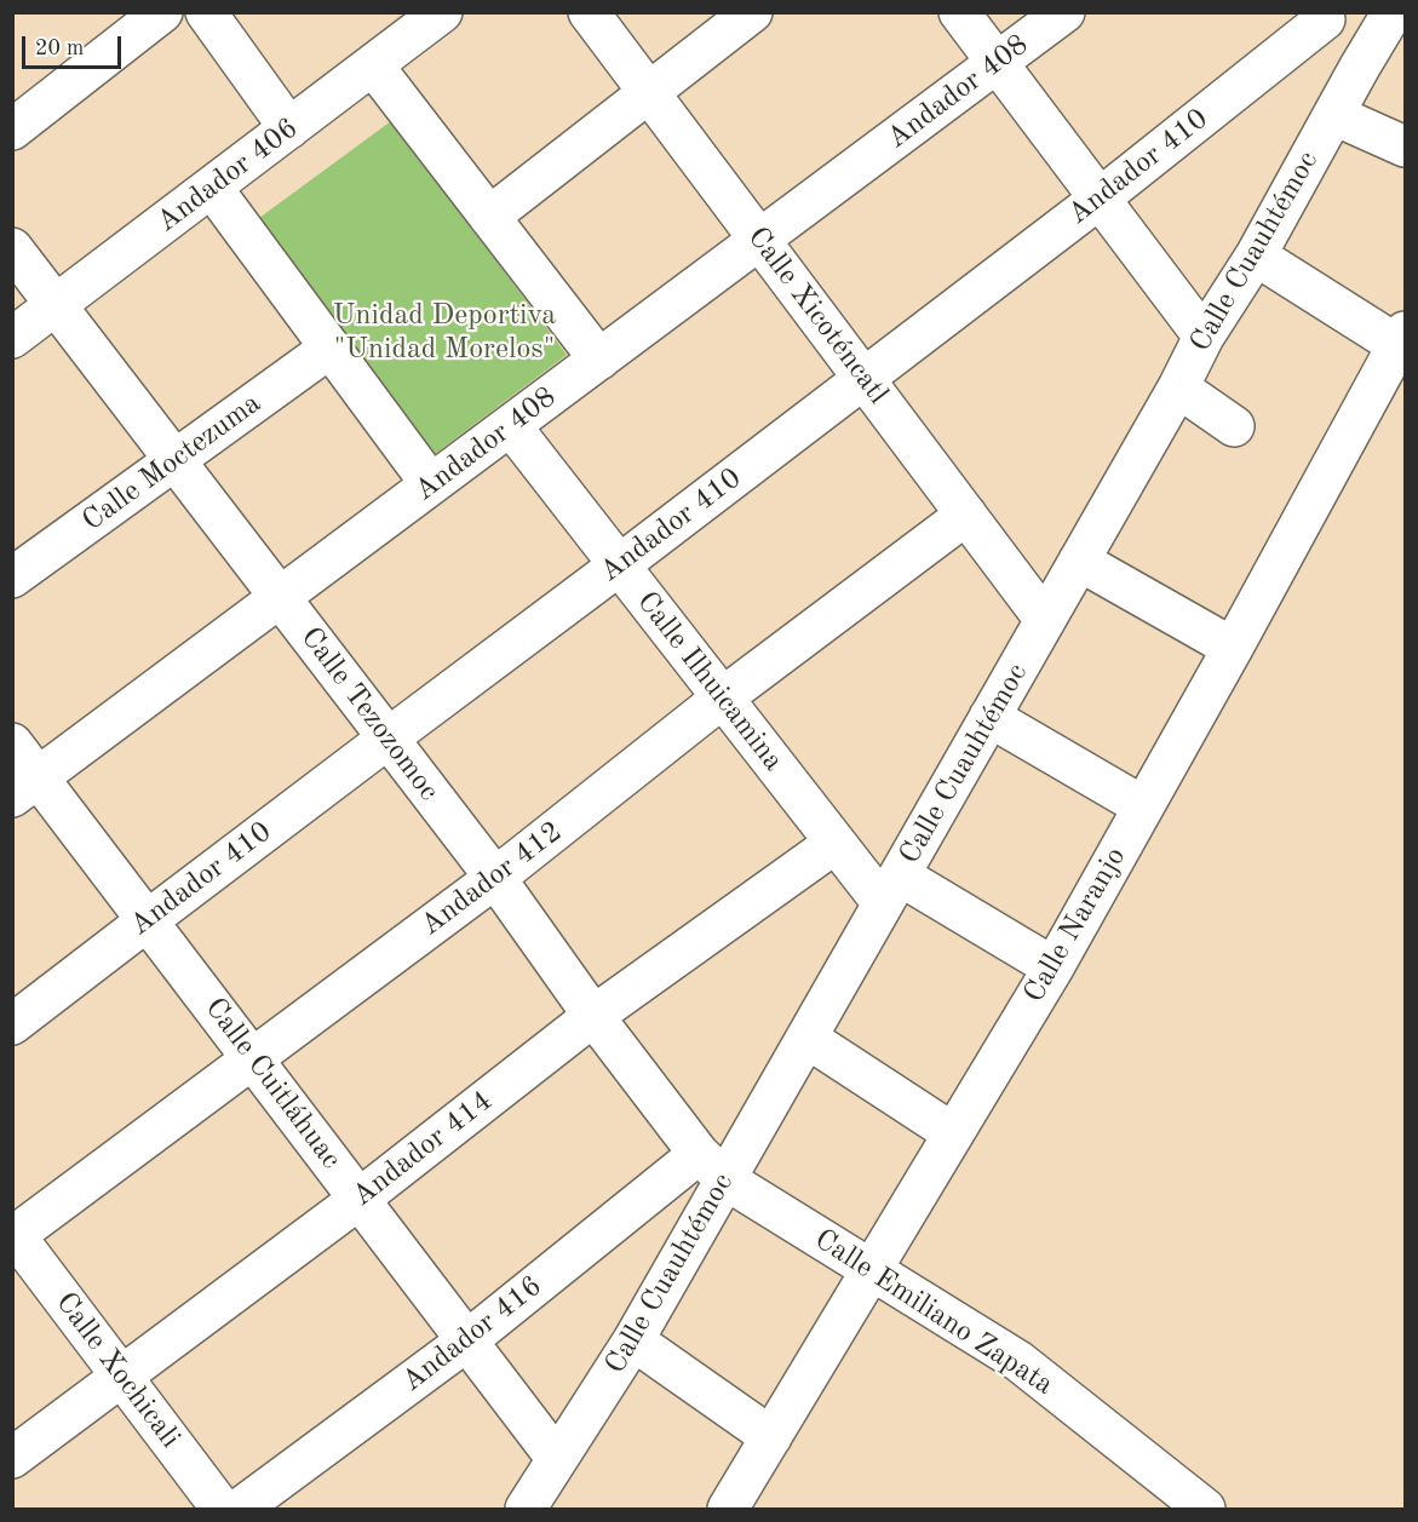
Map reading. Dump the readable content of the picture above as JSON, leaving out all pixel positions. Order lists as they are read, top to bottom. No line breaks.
{"streets":{"street":["Andador 408","Andador 410","Andador 406","Calle Cuauhtémoc","Calle Xicoténcatl","Calle Moctezuma","Calle Ilhuicamina","Calle Tezozomoc","Andador 412","Calle Naranjo","Calle Cuitláhuac","Andador 414","Calle Emiliano Zapata","Andador 416","Calle Xochicali"]},"crossings":[["Andador 408","Calle Xicoténcatl"],["Andador 408","Calle Ilhuicamina"],["Andador 408","Calle Tezozomoc"],["Andador 408","Calle Cuitláhuac"],["Andador 410","Calle Xicoténcatl"],["Andador 410","Calle Ilhuicamina"],["Andador 410","Calle Tezozomoc"],["Andador 410","Calle Cuitláhuac"],["Andador 406","Calle Tezozomoc"],["Calle Cuauhtémoc","Calle Xicoténcatl"],["Calle Cuauhtémoc","Calle Ilhuicamina"],["Calle Cuauhtémoc","Calle Tezozomoc"],["Calle Cuauhtémoc","Calle Cuitláhuac"],["Calle Cuauhtémoc","Calle Emiliano Zapata"],["Calle Cuauhtémoc","Andador 416"],["Calle Xicoténcatl","Andador 412"],["Calle Moctezuma","Calle Tezozomoc"],["Calle Ilhuicamina","Andador 412"],["Calle Ilhuicamina","Andador 414"],["Calle Tezozomoc","Andador 412"],["Calle Tezozomoc","Andador 414"],["Calle Tezozomoc","Calle Emiliano Zapata"],["Calle Tezozomoc","Andador 416"],["Andador 412","Calle Cuitláhuac"],["Andador 412","Calle Xochicali"],["Calle Naranjo","Calle Emiliano Zapata"],["Calle Cuitláhuac","Andador 414"],["Calle Cuitláhuac","Andador 416"],["Andador 414","Calle Xochicali"],["Calle Emiliano Zapata","Andador 416"]],"parks":["Unidad Deportiva \"Unidad Morelos\""],"scale_bar":"20 m"}
